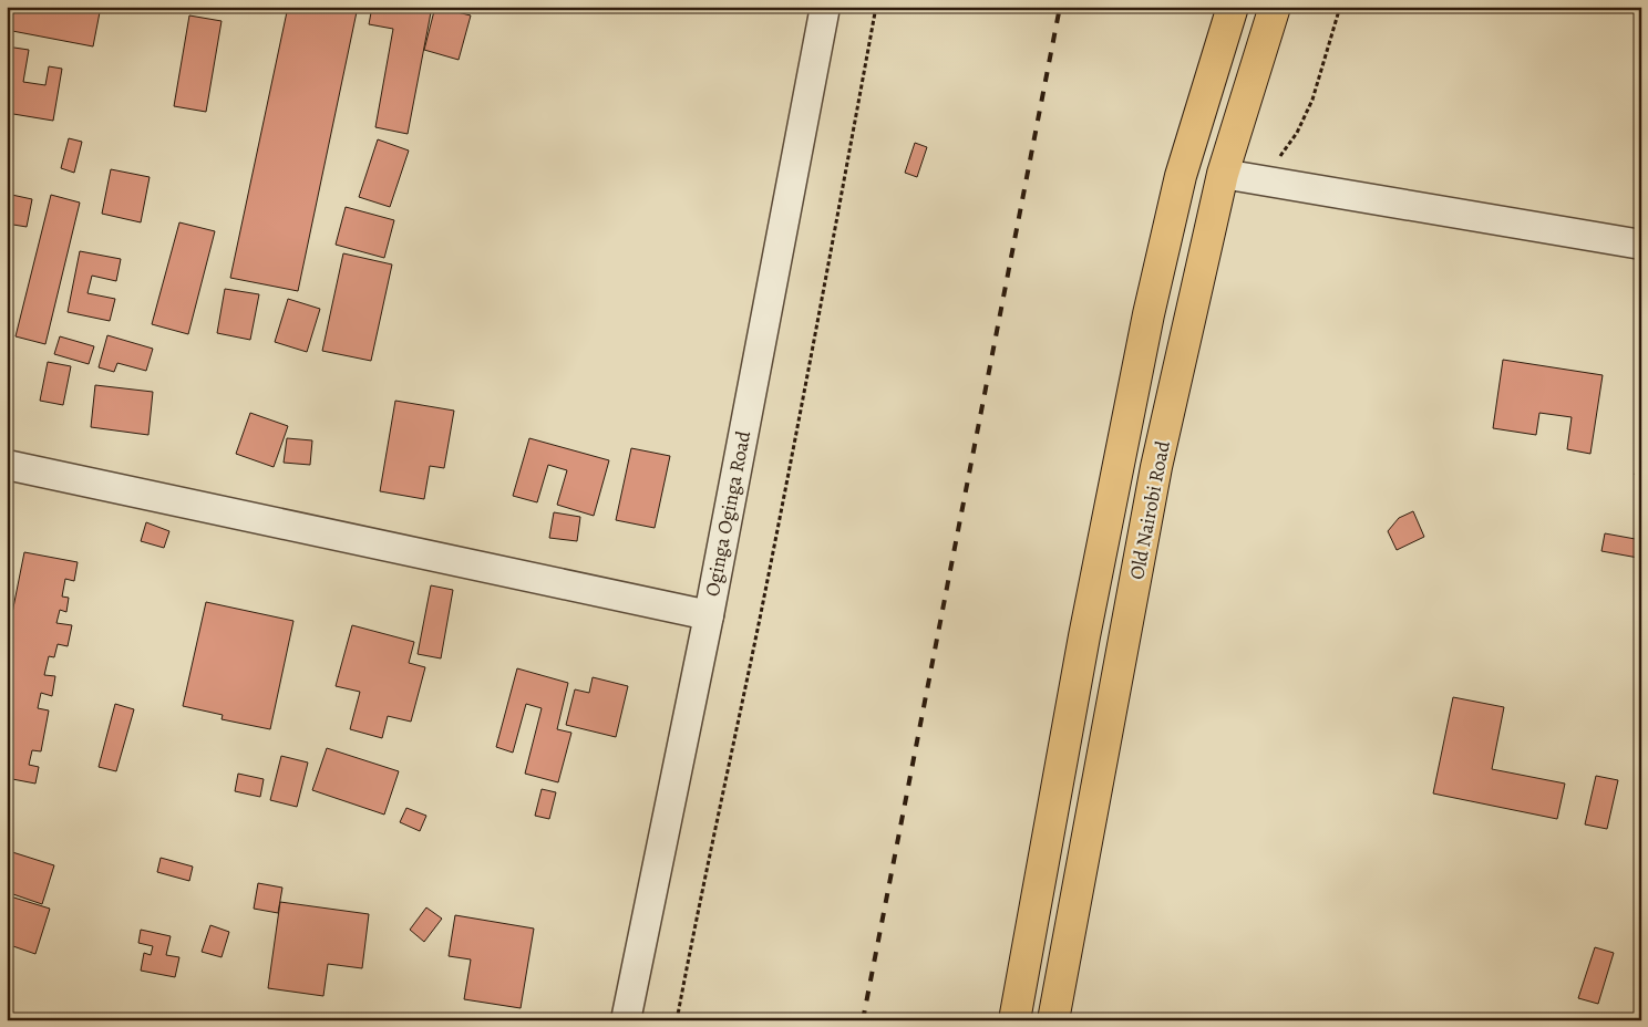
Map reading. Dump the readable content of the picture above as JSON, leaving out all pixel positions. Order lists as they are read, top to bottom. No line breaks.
{"streets":{"highway":["Old Nairobi Road"],"street":["Oginga Oginga Road"]}}
